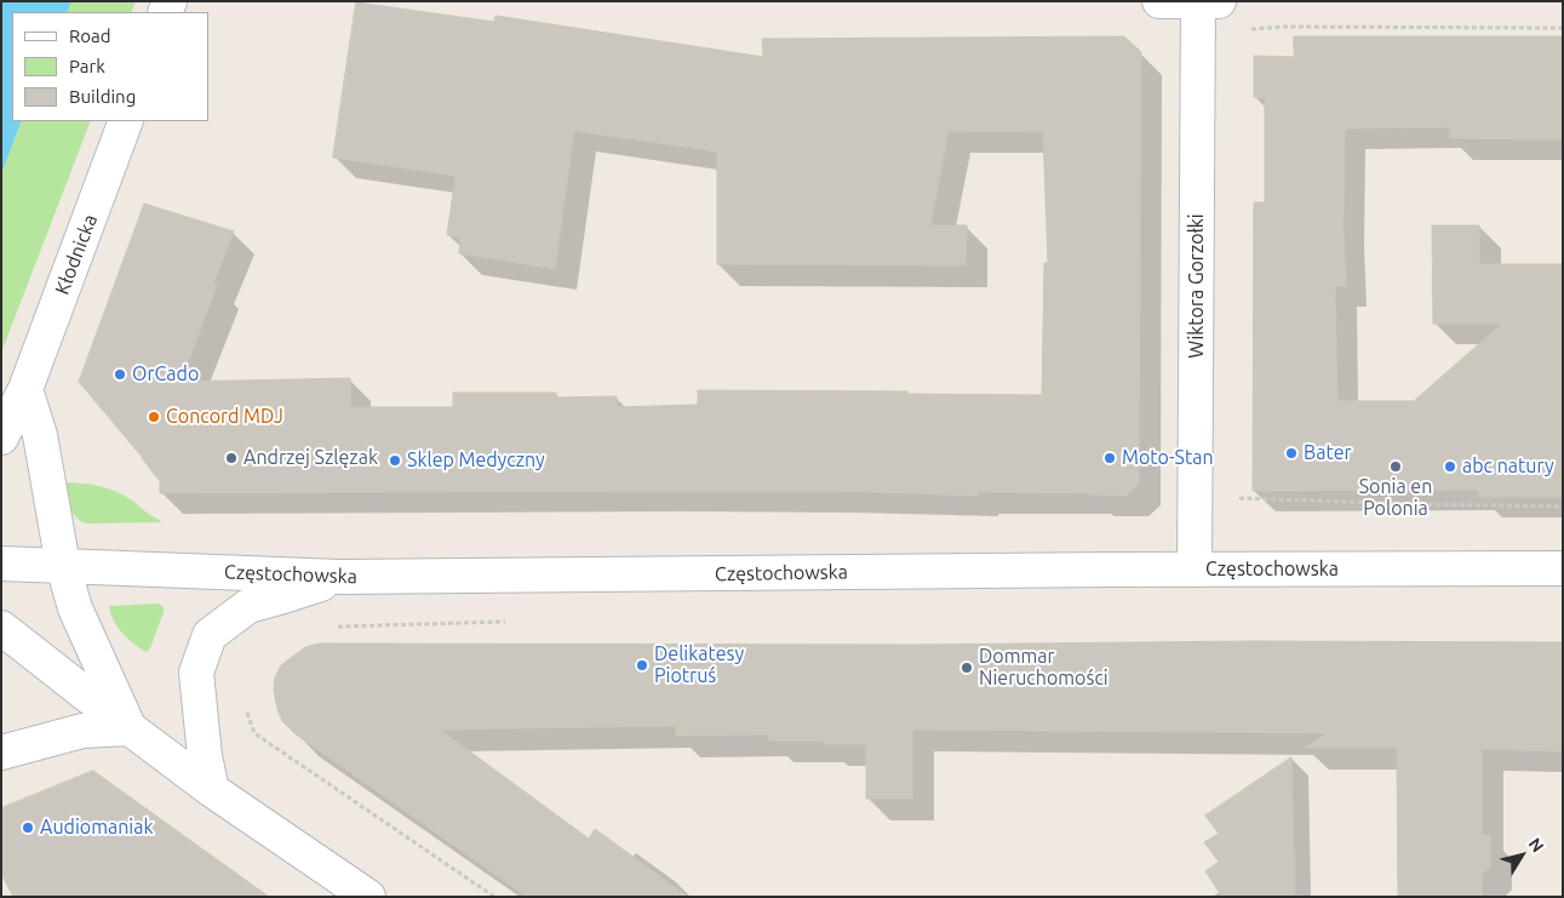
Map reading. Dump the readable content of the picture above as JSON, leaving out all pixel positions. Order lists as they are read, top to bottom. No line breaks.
{"streets":{"street":["Kłodnicka","Wiktora Gorzołki","Częstochowska"]},"crossings":[["Wiktora Gorzołki","Częstochowska"]],"places":["OrCado","Concord MDJ","Bater","Andrzej Szlęzak","Moto-Stan","Sklep Medyczny","Sonia en Polonia","abc natury","Delikatesy Piotruś","Dommar Nieruchomości","Audiomaniak"],"legend":["Road","Park","Building"],"north":"top right"}
